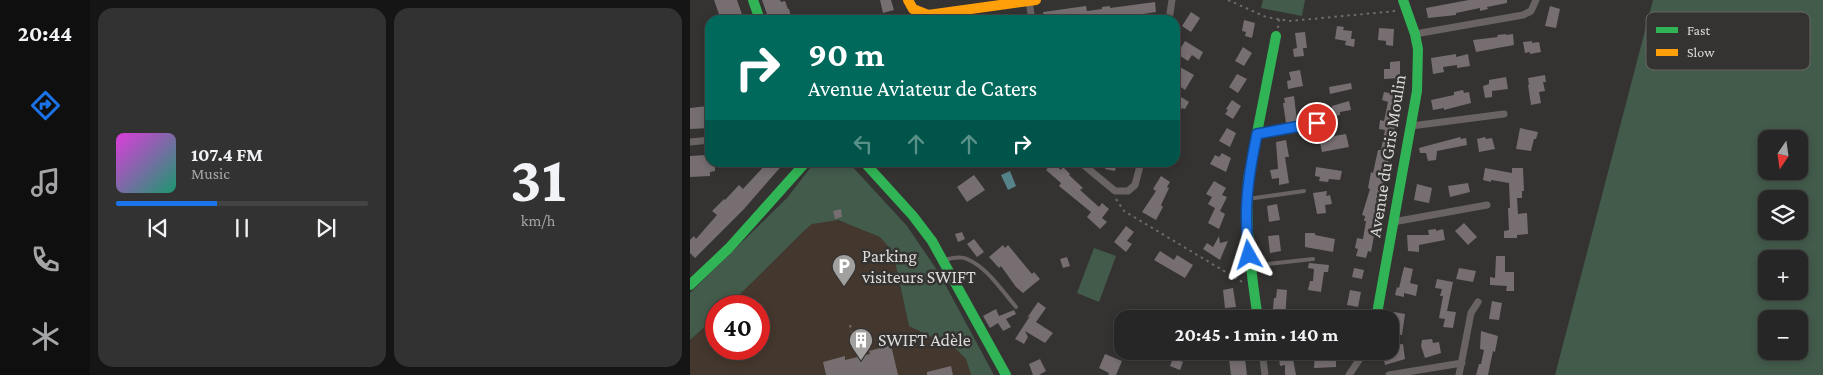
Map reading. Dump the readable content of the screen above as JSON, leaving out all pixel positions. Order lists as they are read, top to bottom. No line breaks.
{"streets":{"street":["Avenue du Gris Moulin"]},"places":{"parking":["Parking visiteurs SWIFT"],"building":["SWIFT Adèle"]},"legend":["Fast","Slow"],"north":"bottom","page":{"tabs":"20:44","tile":["31","km/h"],"turn":["90 m","Avenue Aviateur de Caters"],"map_buttons":["+","−"],"song":["107.4 FM","Music"],"limit":"40","trip":"20:45 · 1 min · 140 m"}}
